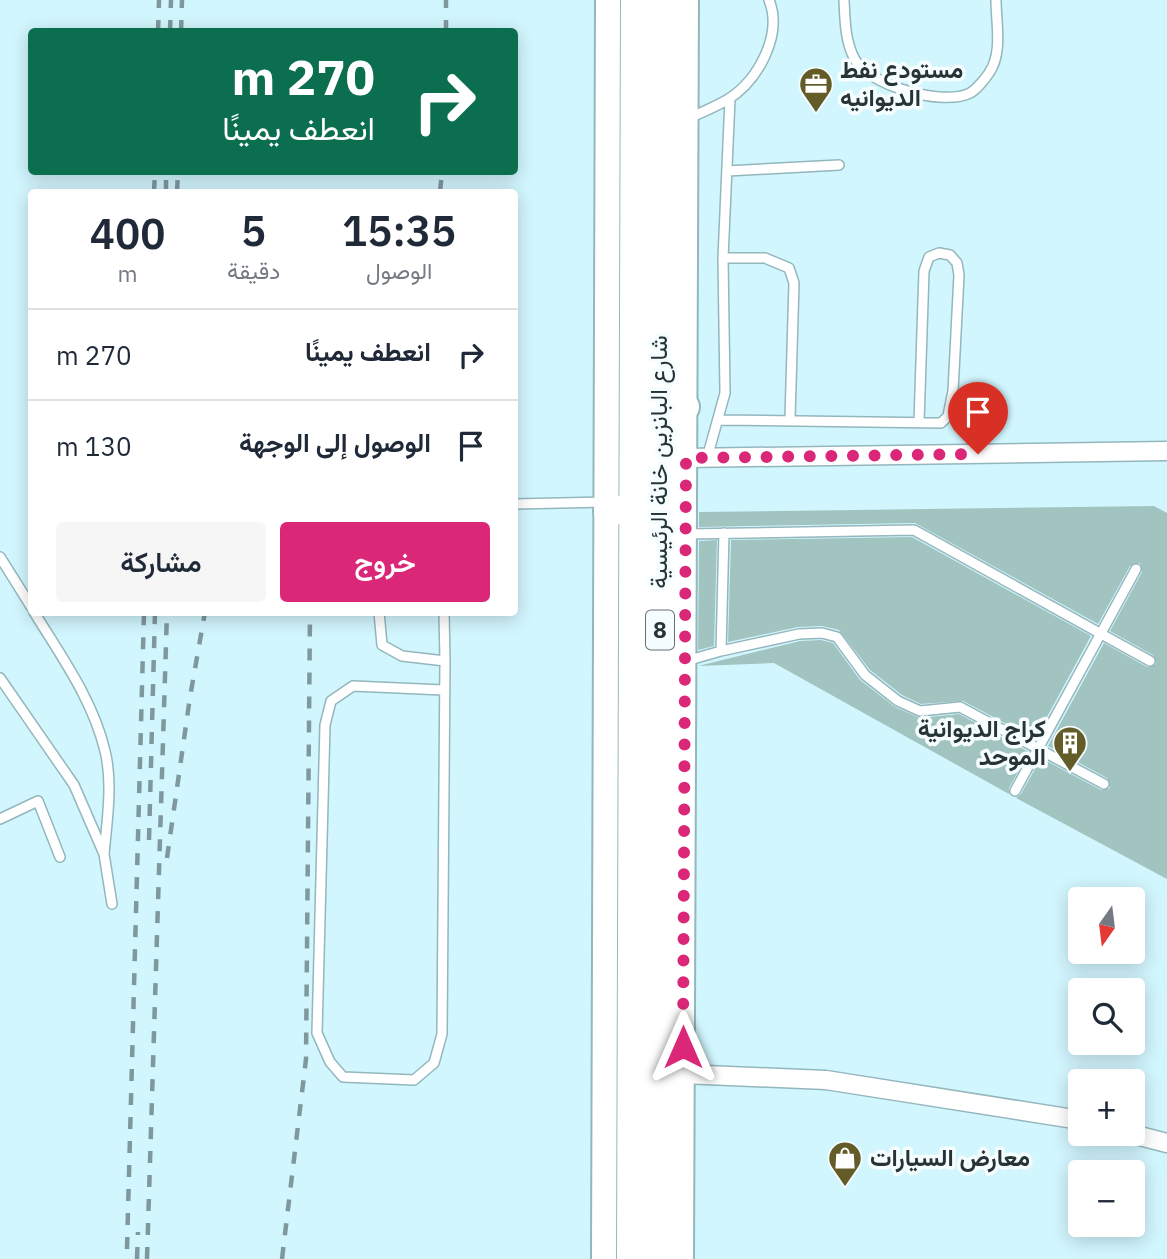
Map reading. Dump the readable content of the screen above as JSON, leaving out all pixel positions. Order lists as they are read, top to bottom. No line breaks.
{"streets":{"highway":["شارع البانزين خانة الرئيسية","8"]},"places":{"office":["مستودع نفط الديوانيه"],"building":["كراج الديوانية الموحد"],"shop":["معارض السيارات"]},"north":"bottom","page":{"turn":["270 m","انعطف يمينًا"],"eta":["15:35","الوصول","5","دقيقة","400","m"],"list":[{"name":"انعطف يمينًا","value":"270 m"},{"name":"الوصول إلى الوجهة","value":"130 m"}],"buttons":["خروج","مشاركة"],"map_buttons":["+","−"]}}
